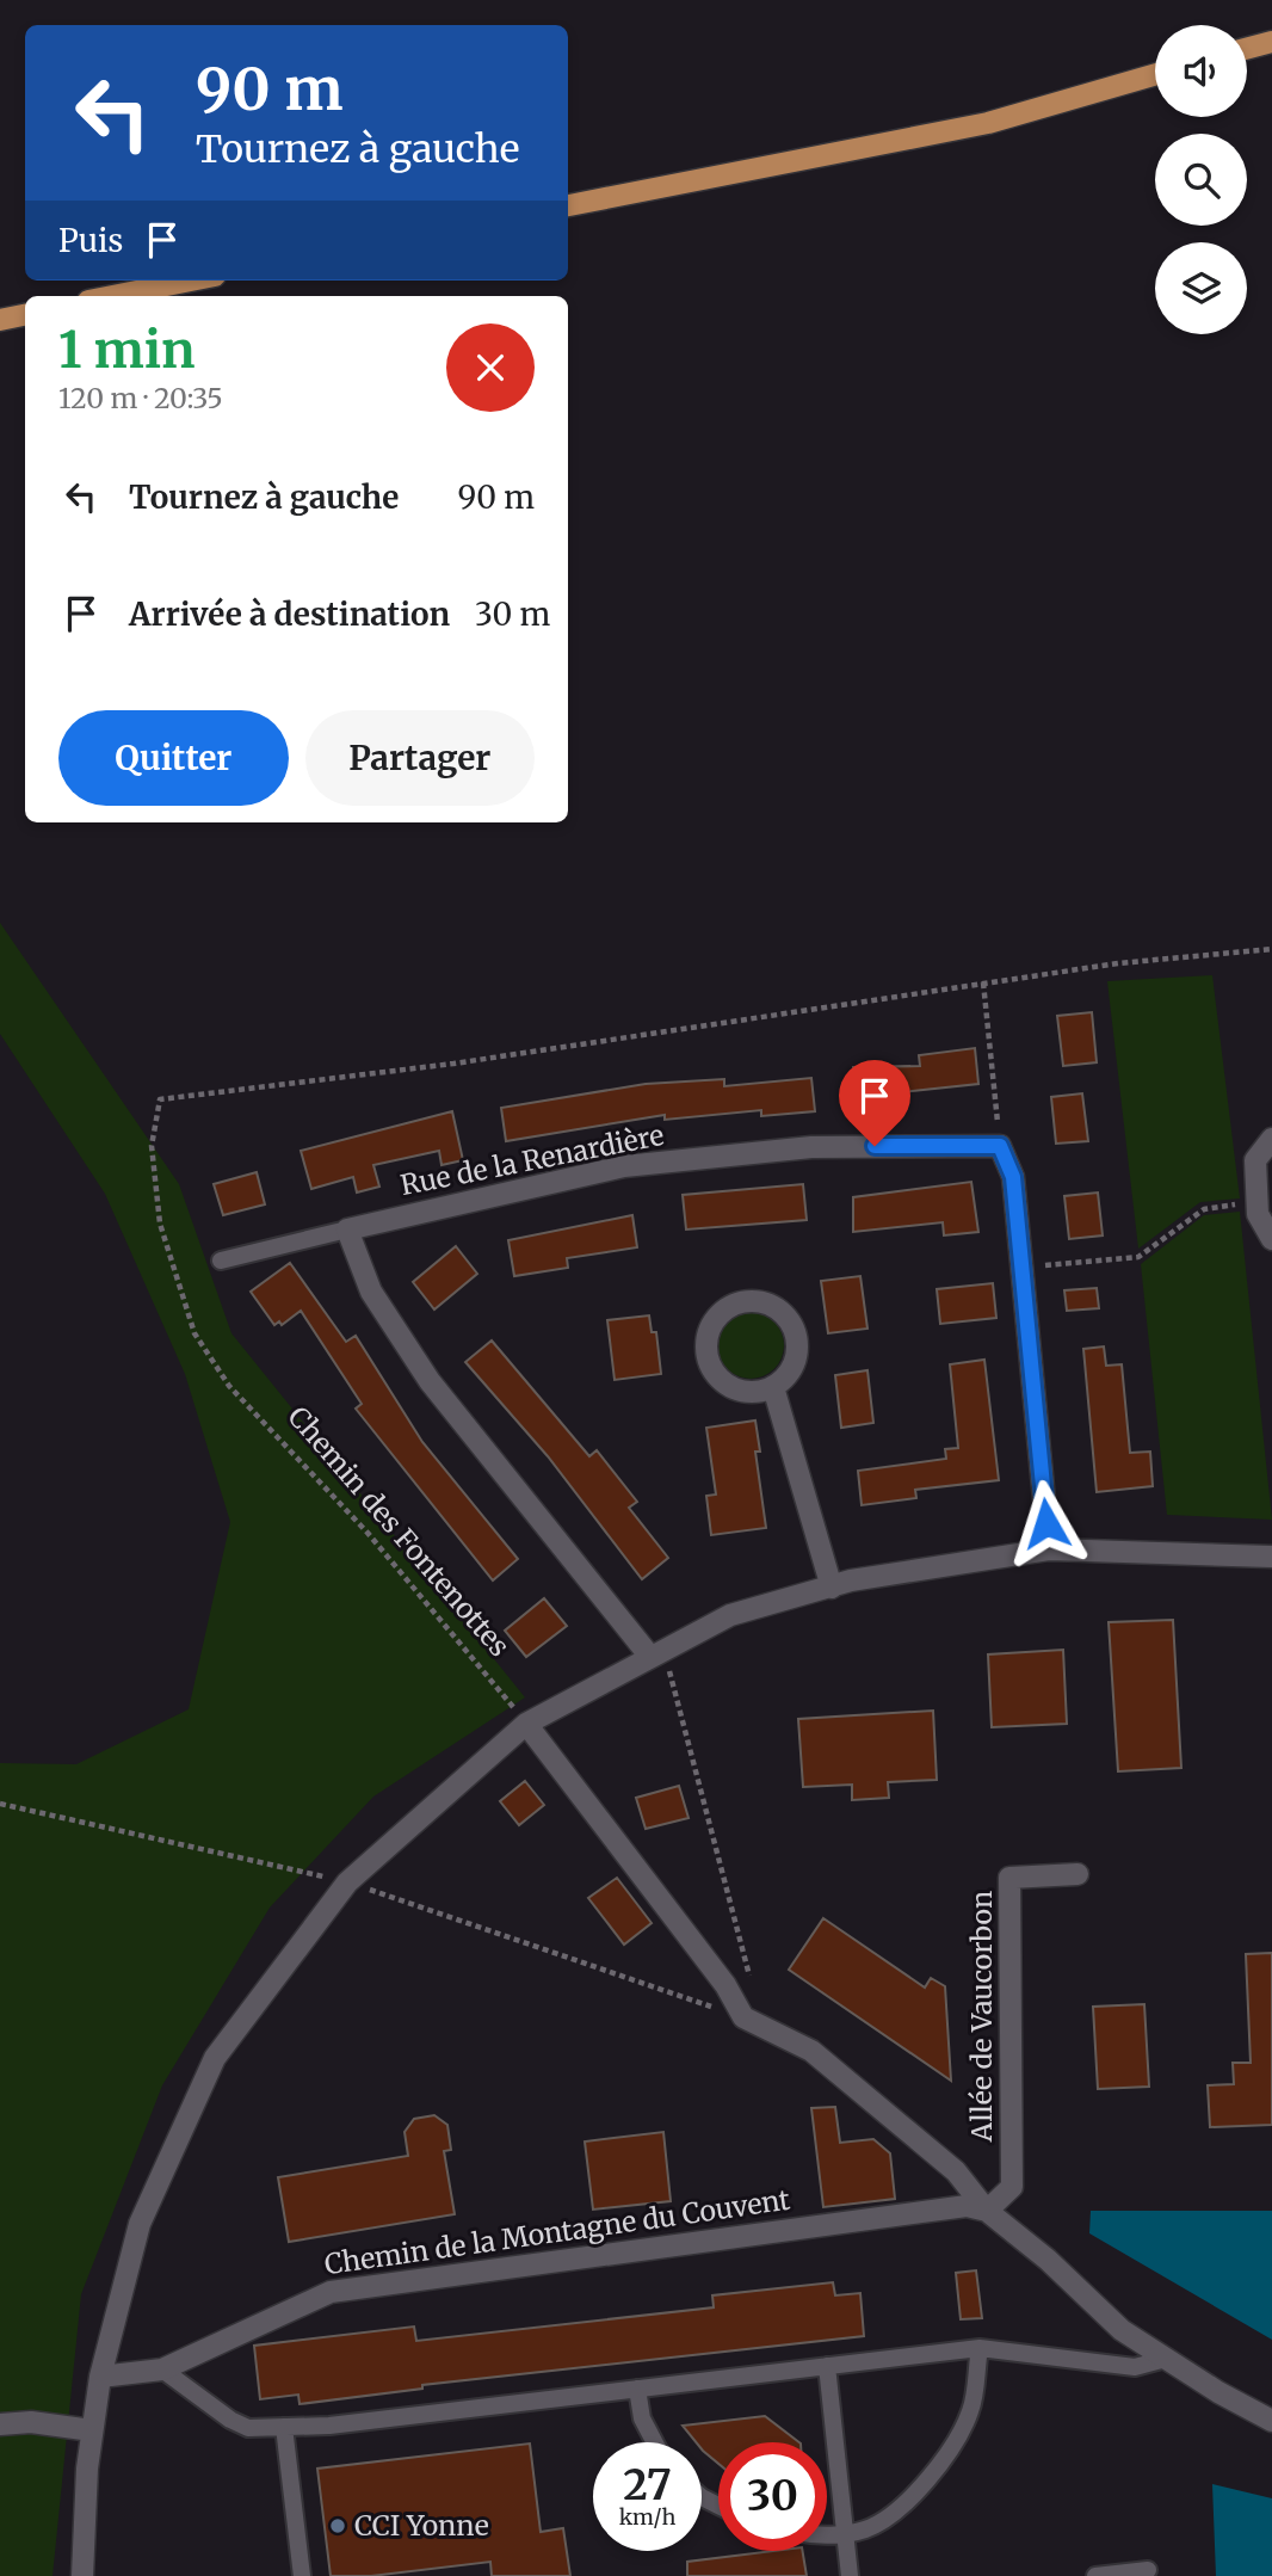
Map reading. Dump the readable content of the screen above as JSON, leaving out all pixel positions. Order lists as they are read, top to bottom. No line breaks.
{"streets":{"street":["Rue de la Renardière","Allée de Vaucorbon","Chemin de la Montagne du Couvent"],"path":["Chemin des Fontenottes"]},"crossings":[["Allée de Vaucorbon","Chemin de la Montagne du Couvent"]],"places":["CCI Yonne"],"page":{"turn":["90 m","Tournez à gauche"],"then":"Puis","heading":["1 min","120 m · 20:35"],"list":[{"name":"Tournez à gauche","value":"90 m"},{"name":"Arrivée à destination","value":"30 m"}],"buttons":["Quitter","Partager"],"speed":"27 km/h","limit":"30"}}
